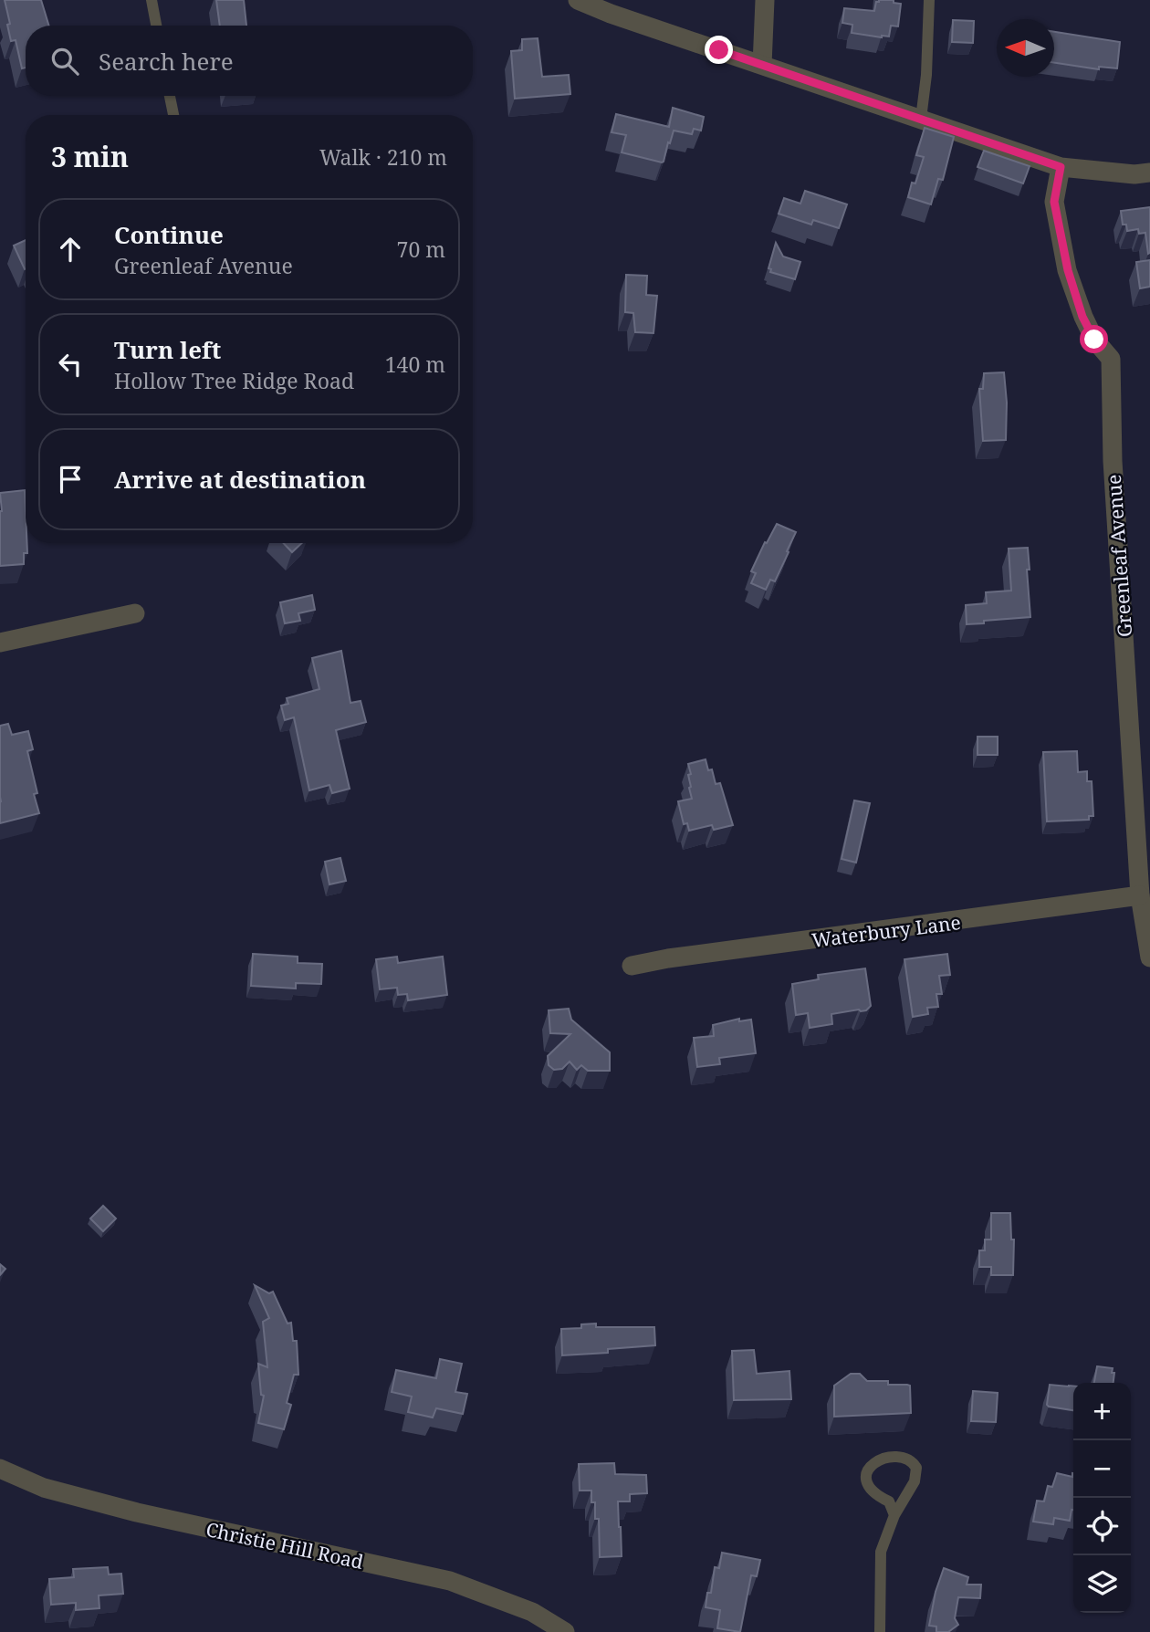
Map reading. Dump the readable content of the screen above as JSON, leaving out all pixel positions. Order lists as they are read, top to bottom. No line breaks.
{"streets":{"street":["Greenleaf Avenue","Waterbury Lane","Christie Hill Road"]},"crossings":[["Greenleaf Avenue","Waterbury Lane"]],"north":"left","page":{"search":"Search here","heading":["3 min","Walk · 210 m"],"list":[["Continue","Greenleaf Avenue","70 m"],["Turn left","Hollow Tree Ridge Road","140 m"],"Arrive at destination"],"map_buttons":["+","−"]}}
